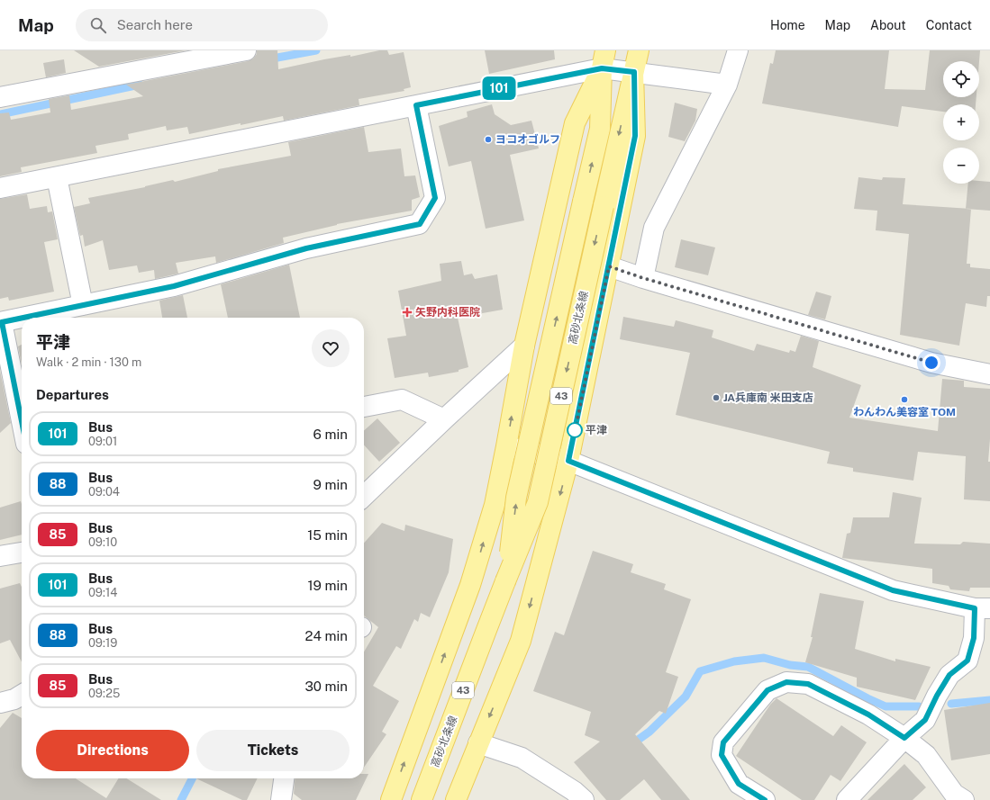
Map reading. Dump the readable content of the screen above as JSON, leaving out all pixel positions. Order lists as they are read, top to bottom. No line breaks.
{"streets":{"main road":["高砂北条線","43"]},"places":{"other":["ヨコオゴルフ","JA兵庫南 米田支店","わんわん美容室 TOM","平津"],"health":["矢野内科医院"]},"lines":["bus line 101"],"page":{"header":"Map","search":"Search here","nav":["Home","Map","About","Contact"],"on_map":"101","map_buttons":["+","−"],"heading":[["平津","Walk · 2 min · 130 m"],"Departures"],"list":[{"mark":"101","name":"Bus","note":"09:01","value":"6 min"},{"mark":"88","name":"Bus","note":"09:04","value":"9 min"},{"mark":"85","name":"Bus","note":"09:10","value":"15 min"},{"mark":"101","name":"Bus","note":"09:14","value":"19 min"},{"mark":"88","name":"Bus","note":"09:19","value":"24 min"},{"mark":"85","name":"Bus","note":"09:25","value":"30 min"}],"buttons":["Directions","Tickets"]}}
